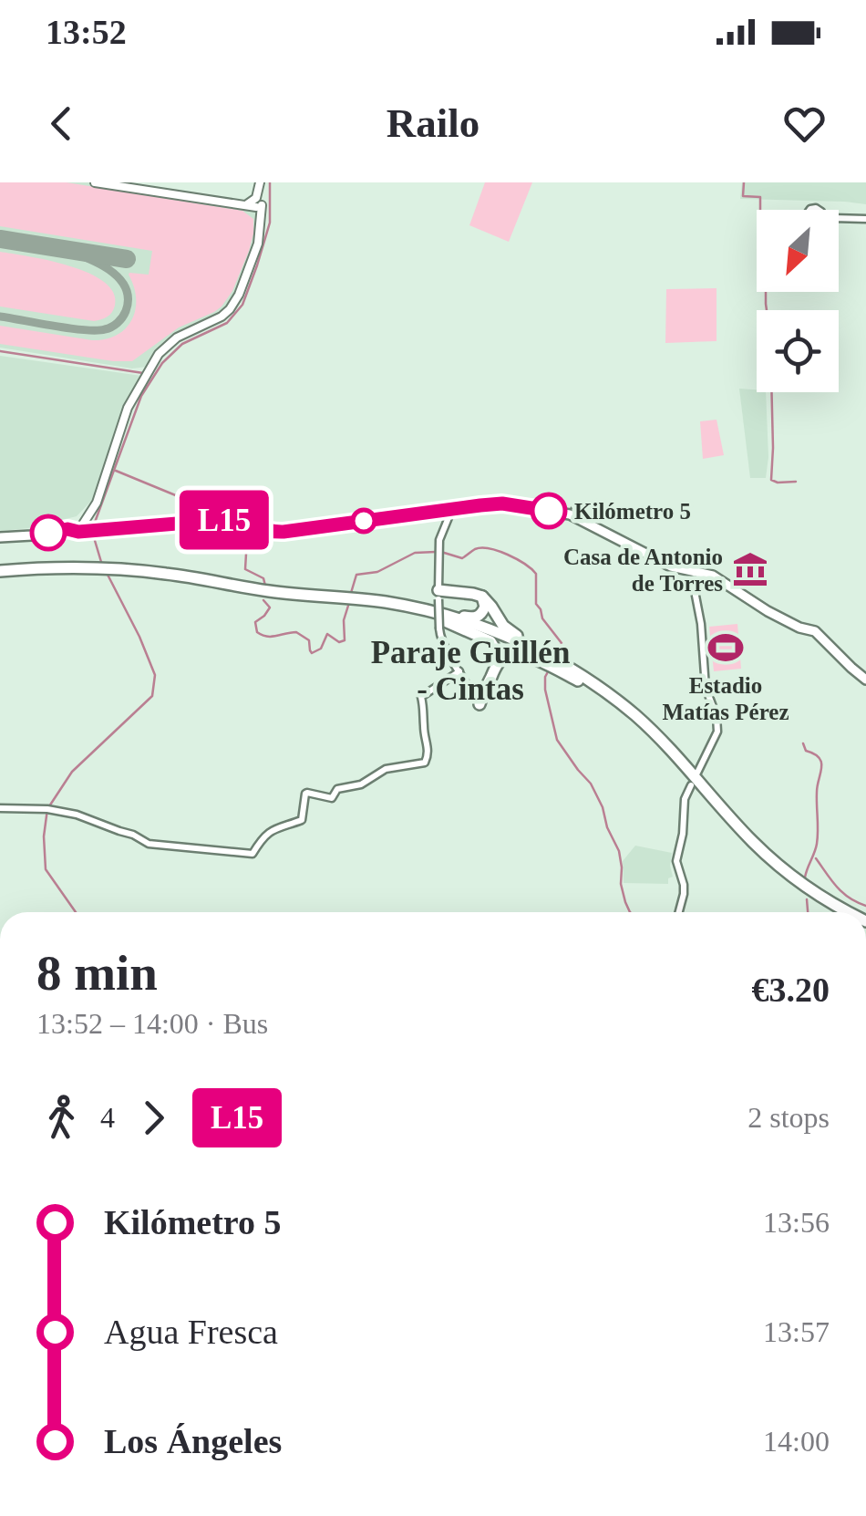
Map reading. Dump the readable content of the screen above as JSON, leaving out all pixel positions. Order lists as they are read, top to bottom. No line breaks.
{"districts":["Paraje Guillén - Cintas"],"places":{"other":["Kilómetro 5"],"museum":["Casa de Antonio de Torres"],"sports":["Estadio Matías Pérez"]},"lines":["bus line L15"],"north":"bottom left","page":{"status":"13:52","header":"Railo","on_map":"L15","heading":["8 min","13:52 – 14:00 · Bus","€3.20"],"legs":["4","L15","2 stops"],"list":[{"name":"Kilómetro 5","value":"13:56"},{"name":"Agua Fresca","value":"13:57"},{"name":"Los Ángeles","value":"14:00"}]}}
